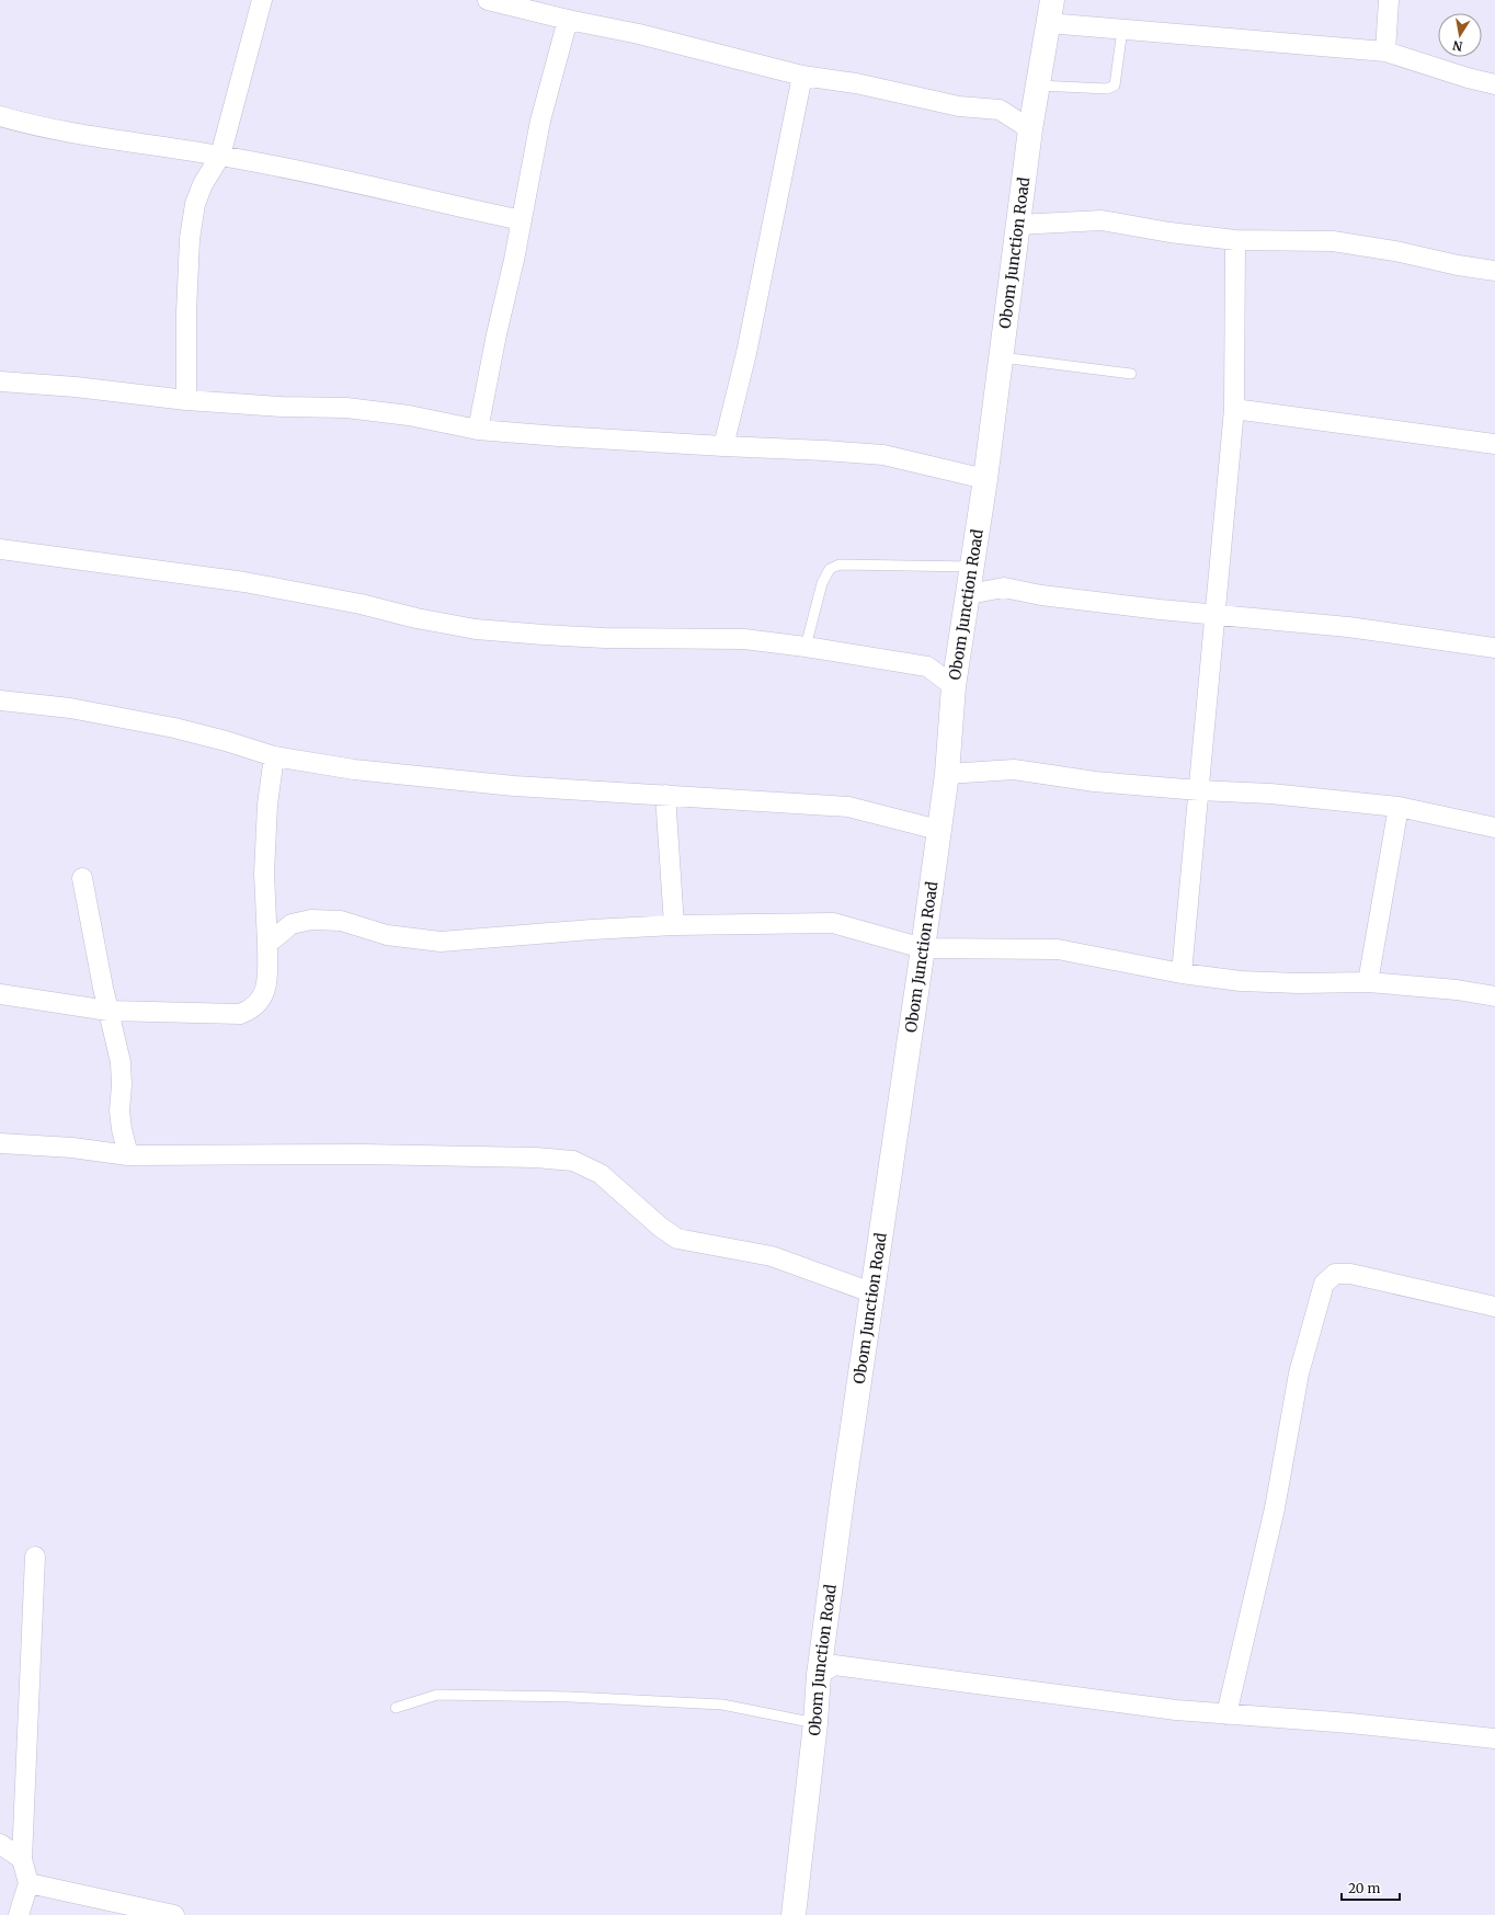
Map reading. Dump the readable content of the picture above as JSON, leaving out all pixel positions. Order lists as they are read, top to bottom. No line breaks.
{"streets":{"main road":["Obom Junction Road"]},"scale_bar":"20 m","north":"bottom"}
